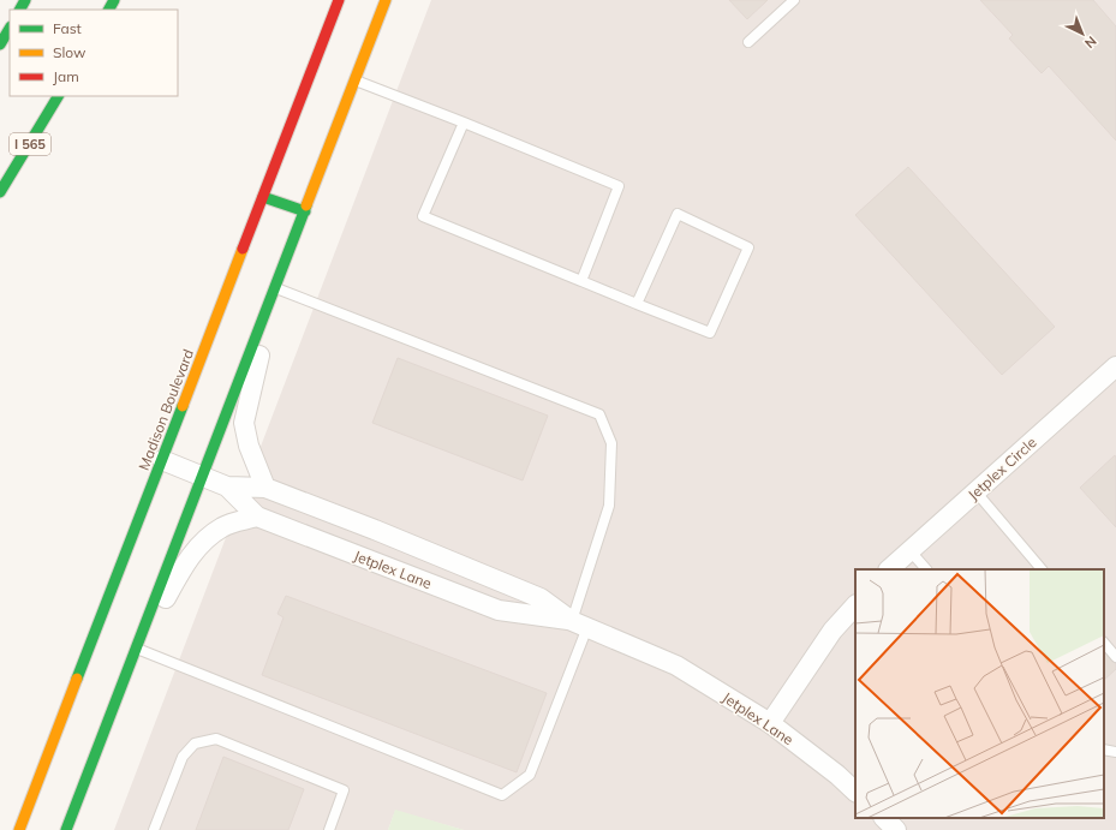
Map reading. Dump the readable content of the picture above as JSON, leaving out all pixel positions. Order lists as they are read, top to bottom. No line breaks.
{"streets":{"main road":["I 565","Madison Boulevard"],"street":["Jetplex Circle","Jetplex Lane"]},"crossings":[["Madison Boulevard","Jetplex Lane"]],"legend":["Fast","Slow","Jam"],"north":"bottom right"}
